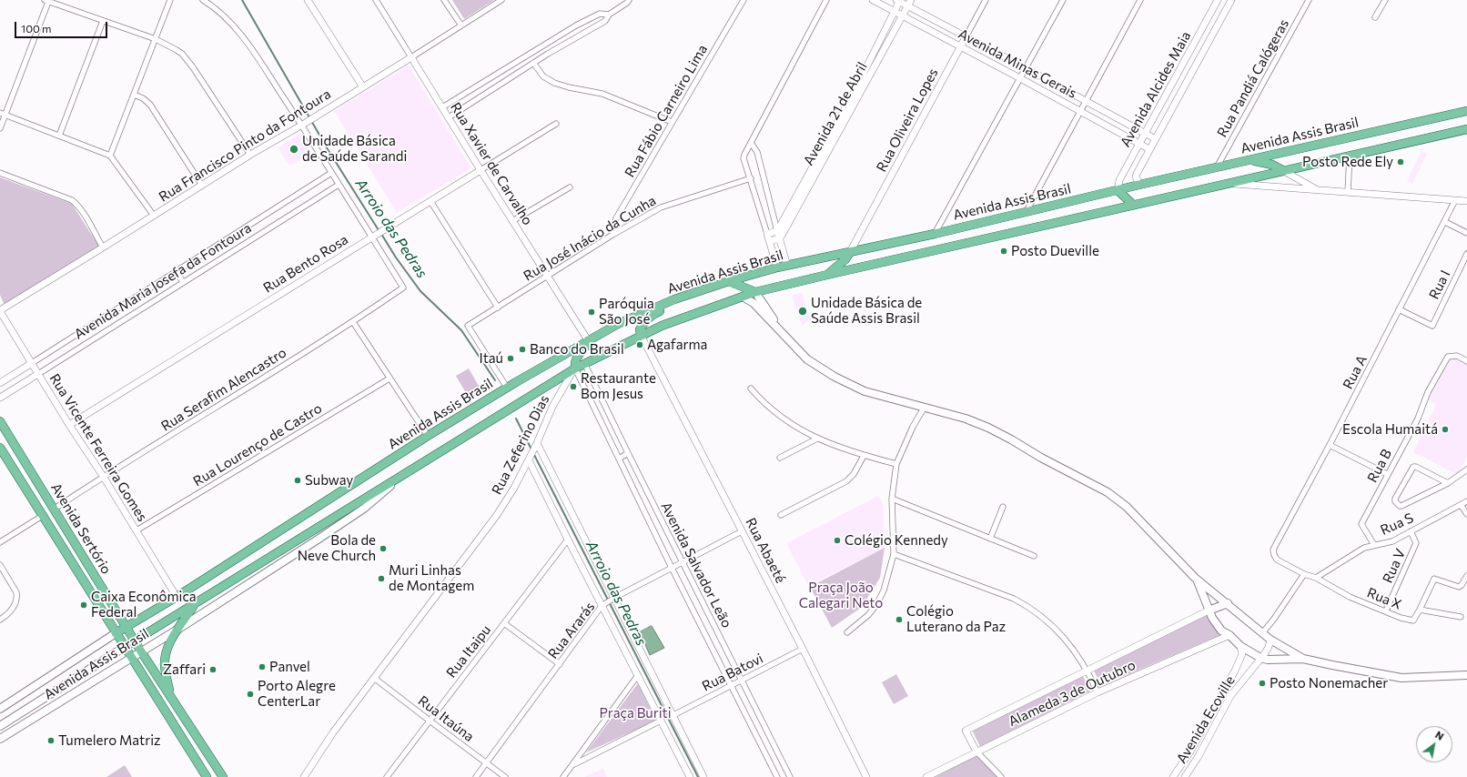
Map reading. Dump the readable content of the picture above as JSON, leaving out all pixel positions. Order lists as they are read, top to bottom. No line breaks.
{"streets":{"main road":["Avenida Assis Brasil","Avenida Sertório"],"street":["Avenida Minas Gerais","Rua Pandiá Calógeras","Avenida Alcides Maia","Rua Fábio Carneiro Lima","Avenida 21 de Abril","Rua Oliveira Lopes","Rua Francisco Pinto da Fontoura","Rua Xavier de Carvalho","Rua José Inácio da Cunha","Rua Bento Rosa","Avenida Maria Josefa da Fontoura","Rua I","Rua A","Rua Serafim Alencastro","Rua Lourenço de Castro","Rua Zeferino Dias","Rua Vicente Ferreira Gomes","Rua B","Rua S","Rua Abaeté","Avenida Salvador Leão","Rua V","Rua X","Rua Ararás","Rua Itaipu","Rua Batovi","Alameda 3 de Outubro","Rua Itaúna","Avenida Ecoville"]},"crossings":[["Avenida Minas Gerais","Avenida Alcides Maia"],["Avenida Minas Gerais","Avenida 21 de Abril"],["Avenida Minas Gerais","Rua Oliveira Lopes"],["Rua Pandiá Calógeras","Avenida Assis Brasil"],["Avenida Alcides Maia","Avenida Assis Brasil"],["Rua Fábio Carneiro Lima","Rua José Inácio da Cunha"],["Rua Oliveira Lopes","Avenida Assis Brasil"],["Avenida Assis Brasil","Rua Xavier de Carvalho"],["Avenida Assis Brasil","Rua José Inácio da Cunha"],["Avenida Assis Brasil","Rua Zeferino Dias"],["Avenida Assis Brasil","Rua Vicente Ferreira Gomes"],["Avenida Assis Brasil","Avenida Sertório"],["Avenida Assis Brasil","Rua Abaeté"],["Avenida Assis Brasil","Avenida Salvador Leão"],["Rua Francisco Pinto da Fontoura","Rua Xavier de Carvalho"],["Rua Francisco Pinto da Fontoura","Rua Vicente Ferreira Gomes"],["Rua Xavier de Carvalho","Rua José Inácio da Cunha"],["Rua Xavier de Carvalho","Rua Bento Rosa"],["Rua Bento Rosa","Rua Serafim Alencastro"],["Rua Bento Rosa","Rua Vicente Ferreira Gomes"],["Avenida Maria Josefa da Fontoura","Rua Vicente Ferreira Gomes"],["Rua I","Rua A"],["Rua A","Rua X"],["Rua Serafim Alencastro","Rua Vicente Ferreira Gomes"],["Rua Serafim Alencastro","Avenida Sertório"],["Rua Lourenço de Castro","Rua Vicente Ferreira Gomes"],["Rua Zeferino Dias","Avenida Salvador Leão"],["Rua Zeferino Dias","Rua Itaúna"],["Rua B","Rua S"],["Rua S","Rua V"],["Rua S","Rua X"],["Rua Abaeté","Rua Ararás"],["Rua Abaeté","Rua Batovi"],["Avenida Salvador Leão","Rua Ararás"],["Avenida Salvador Leão","Rua Batovi"],["Rua V","Rua X"],["Rua Ararás","Rua Itaúna"],["Rua Itaipu","Rua Itaúna"]],"water":["Arroio das Pedras"],"parks":["Praça João Calegari Neto","Praça Buriti"],"places":["Unidade Básica de Saúde Sarandi","Posto Rede Ely","Posto Dueville","Unidade Básica de Saúde Assis Brasil","Paróquia São José","Agafarma","Banco do Brasil","Itaú","Restaurante Bom Jesus","Escola Humaitá","Subway","Colégio Kennedy","Bola de Neve Church","Muri Linhas de Montagem","Caixa Econômica Federal","Colégio Luterano da Paz","Panvel","Zaffari","Posto Nonemacher","Porto Alegre CenterLar","Tumelero Matriz"],"scale_bar":"100 m","north":"top right"}
